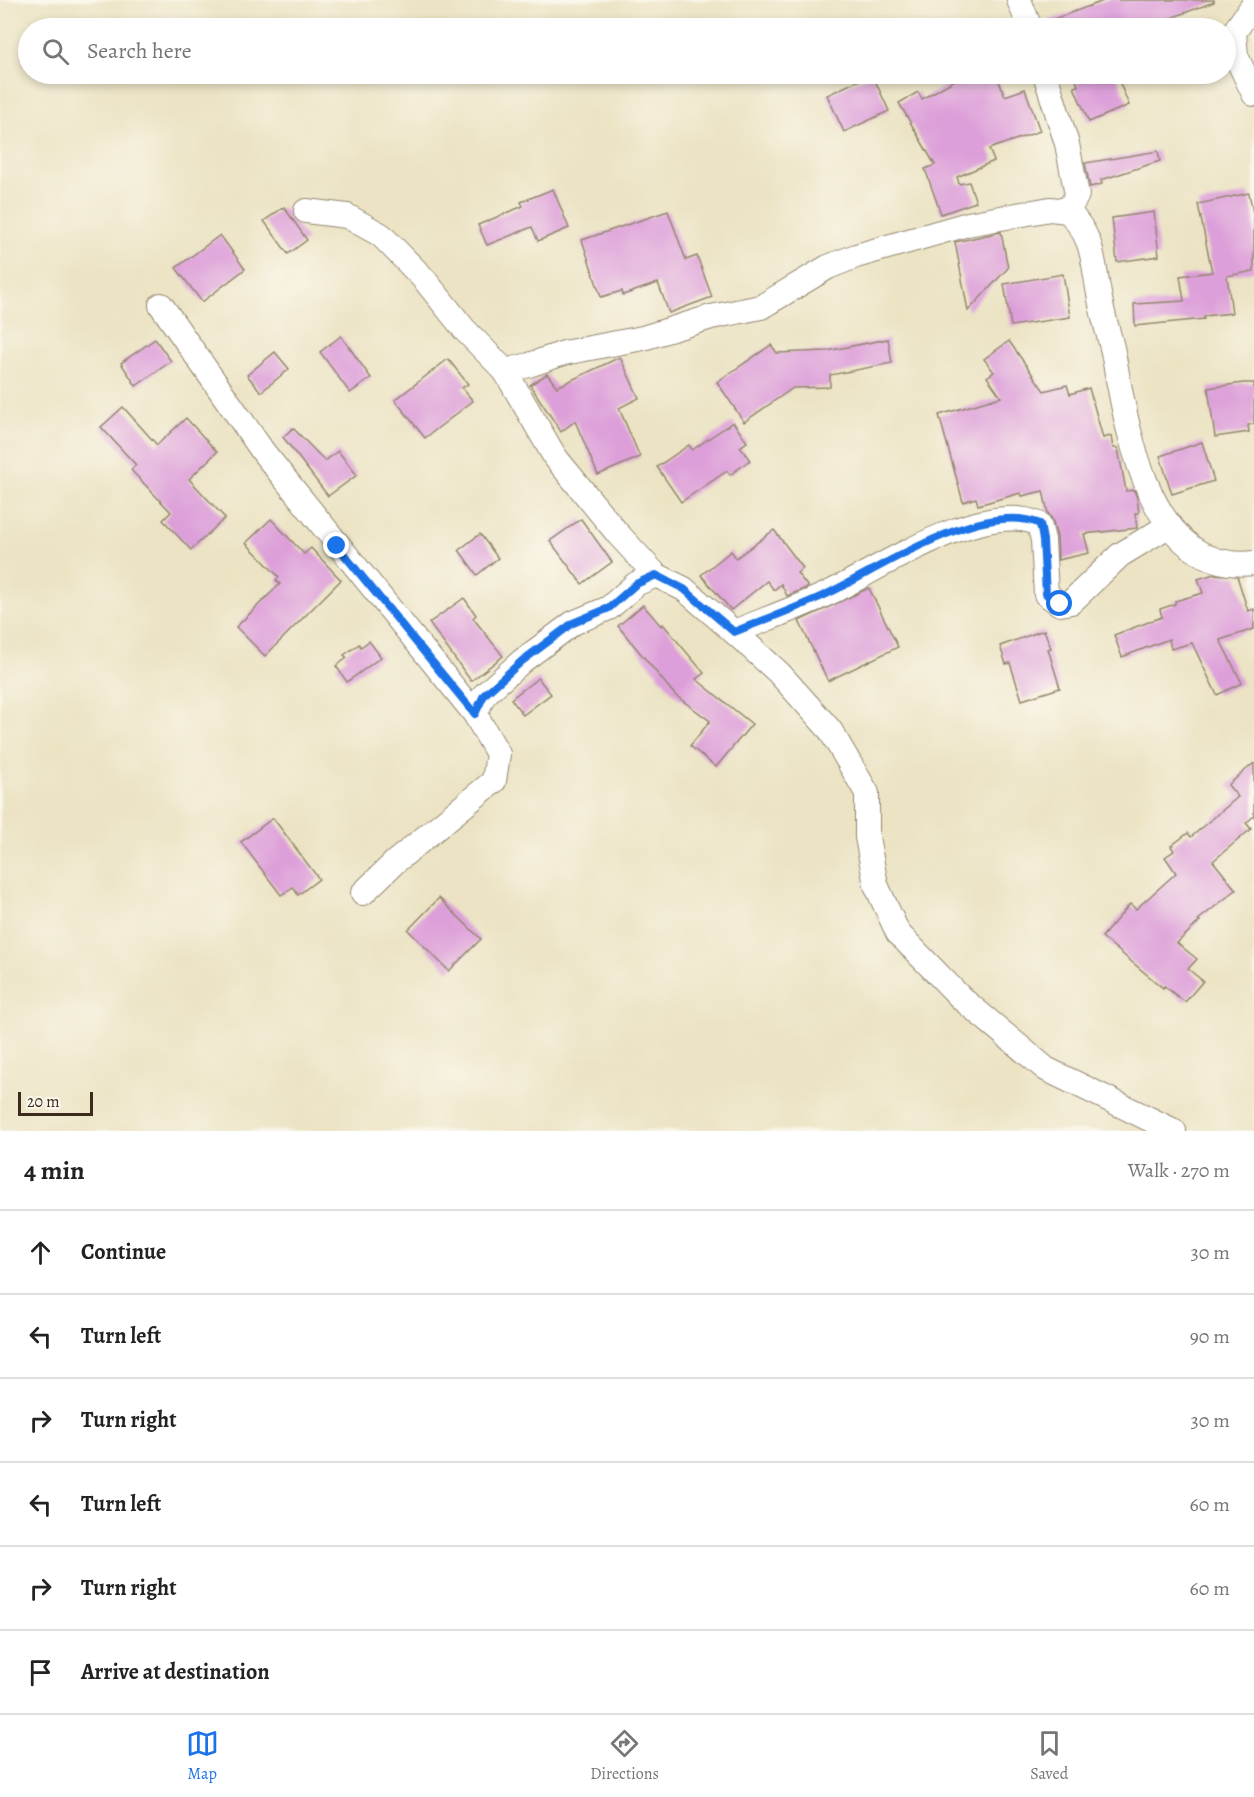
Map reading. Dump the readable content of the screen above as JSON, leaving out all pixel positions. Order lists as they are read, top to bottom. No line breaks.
{"scale_bar":"20 m","page":{"search":"Search here","scale":"20 m","heading":["4 min","Walk · 270 m"],"list":[["Continue","30 m"],["Turn left","90 m"],["Turn right","30 m"],["Turn left","60 m"],["Turn right","60 m"],"Arrive at destination"],"nav":["Map","Directions","Saved"]}}
